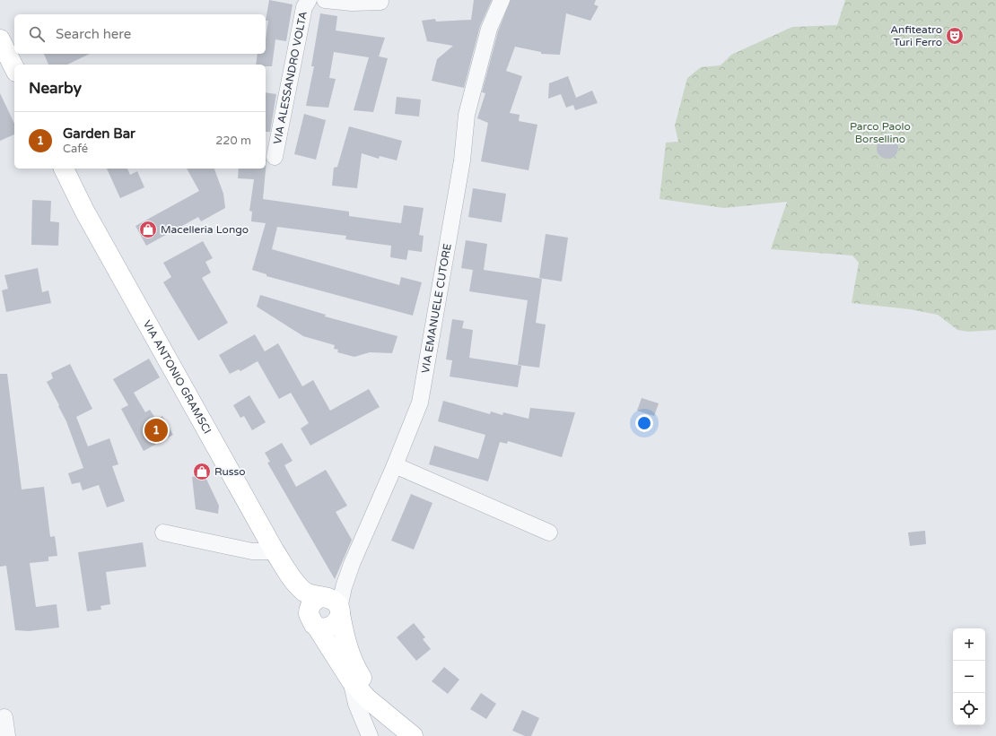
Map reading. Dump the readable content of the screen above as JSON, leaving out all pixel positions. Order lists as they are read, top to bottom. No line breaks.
{"streets":{"main road":["VIA ANTONIO GRAMSCI"],"street":["VIA ALESSANDRO VOLTA","VIA EMANUELE CUTORE"]},"parks":["Parco Paolo Borsellino"],"places":{"theatre":["Anfiteatro Turi Ferro"],"shop":["Macelleria Longo","Russo"]},"page":{"search":"Search here","heading":"Nearby","list":[{"mark":"1","name":"Garden Bar","note":"Café","value":"220 m"}],"pins":"1","map_buttons":["+","−"]}}
